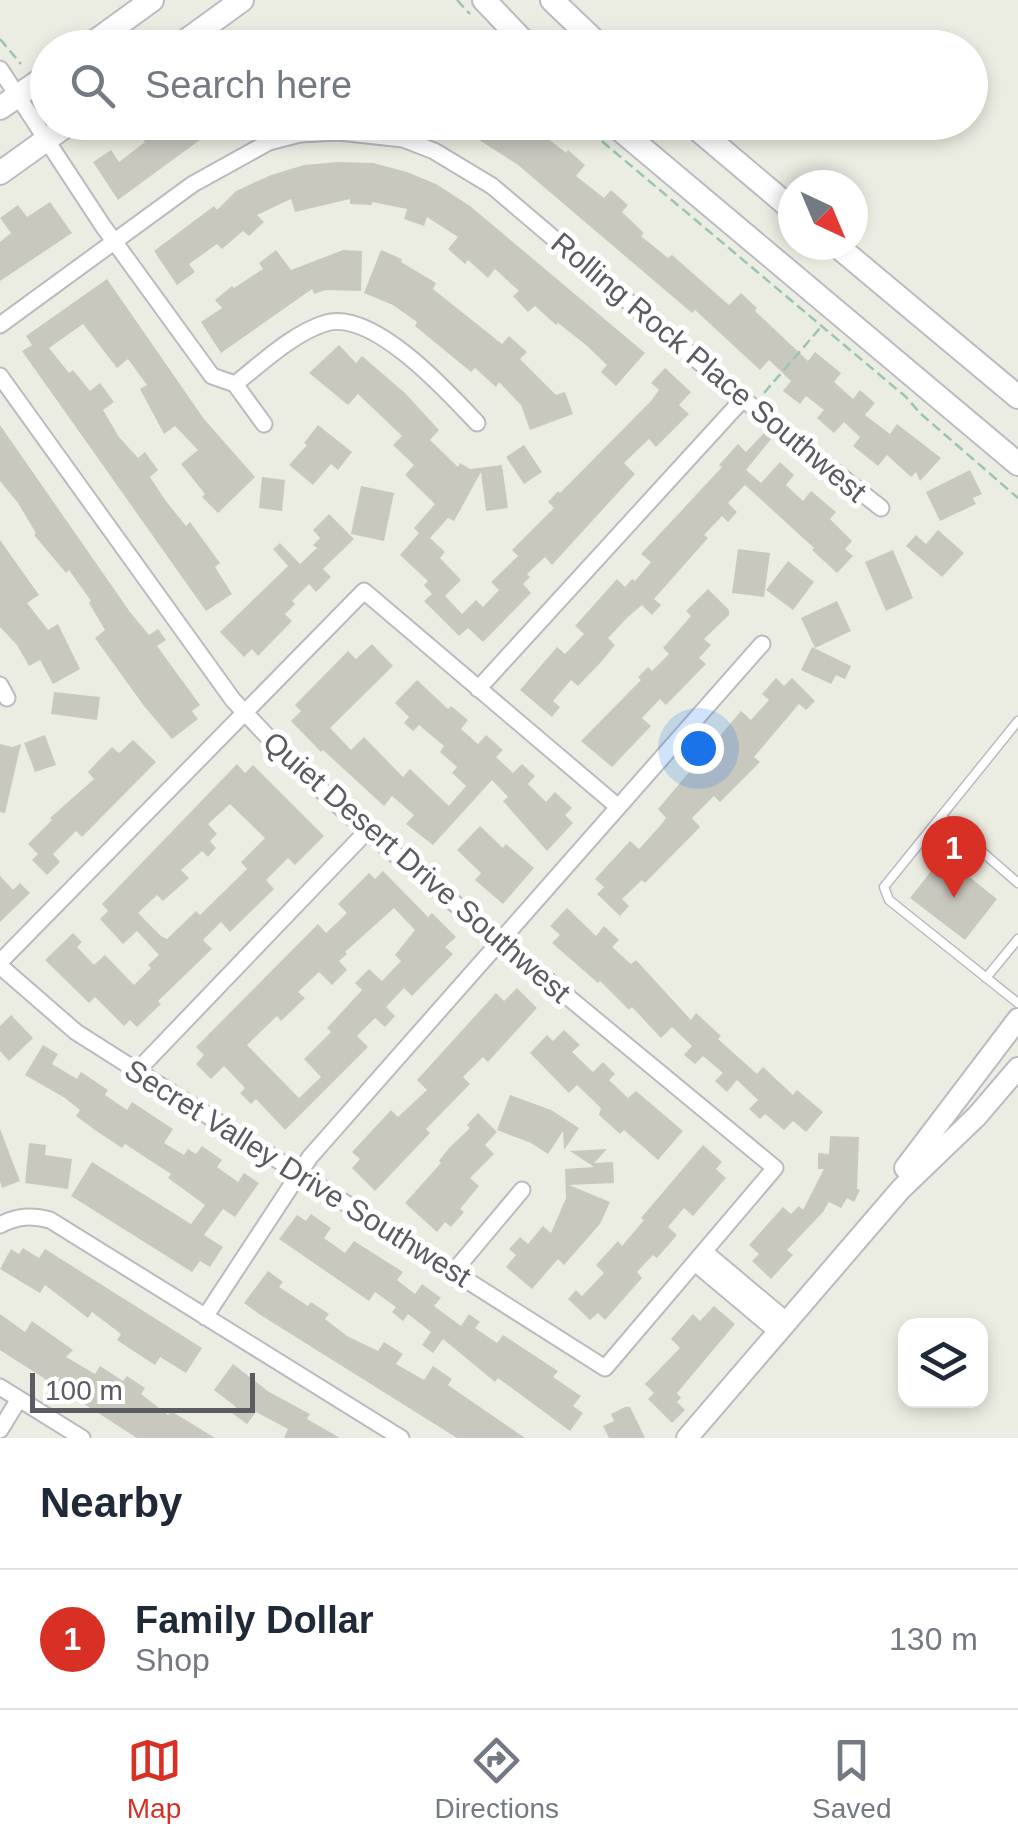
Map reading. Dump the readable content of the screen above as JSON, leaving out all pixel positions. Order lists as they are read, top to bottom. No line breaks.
{"streets":{"street":["Rolling Rock Place Southwest","Quiet Desert Drive Southwest","Secret Valley Drive Southwest"]},"crossings":[["Quiet Desert Drive Southwest","Secret Valley Drive Southwest"]],"scale_bar":"100 m","north":"bottom right","page":{"search":"Search here","pins":"1","scale":"100 m","heading":"Nearby","list":[{"mark":"1","name":"Family Dollar","note":"Shop","value":"130 m"}],"nav":["Map","Directions","Saved"]}}
